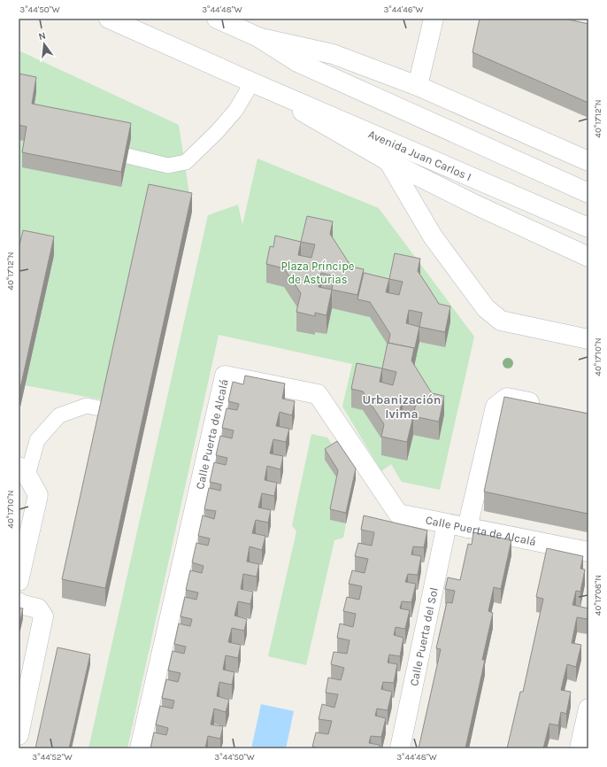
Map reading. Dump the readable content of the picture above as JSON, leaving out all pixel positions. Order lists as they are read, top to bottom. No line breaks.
{"streets":{"street":["Avenida Juan Carlos I","Calle Puerta de Alcalá","Calle Puerta del Sol"]},"crossings":[["Calle Puerta de Alcalá","Calle Puerta del Sol"]],"districts":["Urbanización Ivima"],"parks":["Plaza Príncipe de Asturias"],"north":"top","coordinates":["3°44'50\"W","3°44'48\"W","3°44'46\"W","40°17'12\"N","40°17'10\"N","40°17'08\"N","3°44'52\"W"]}
